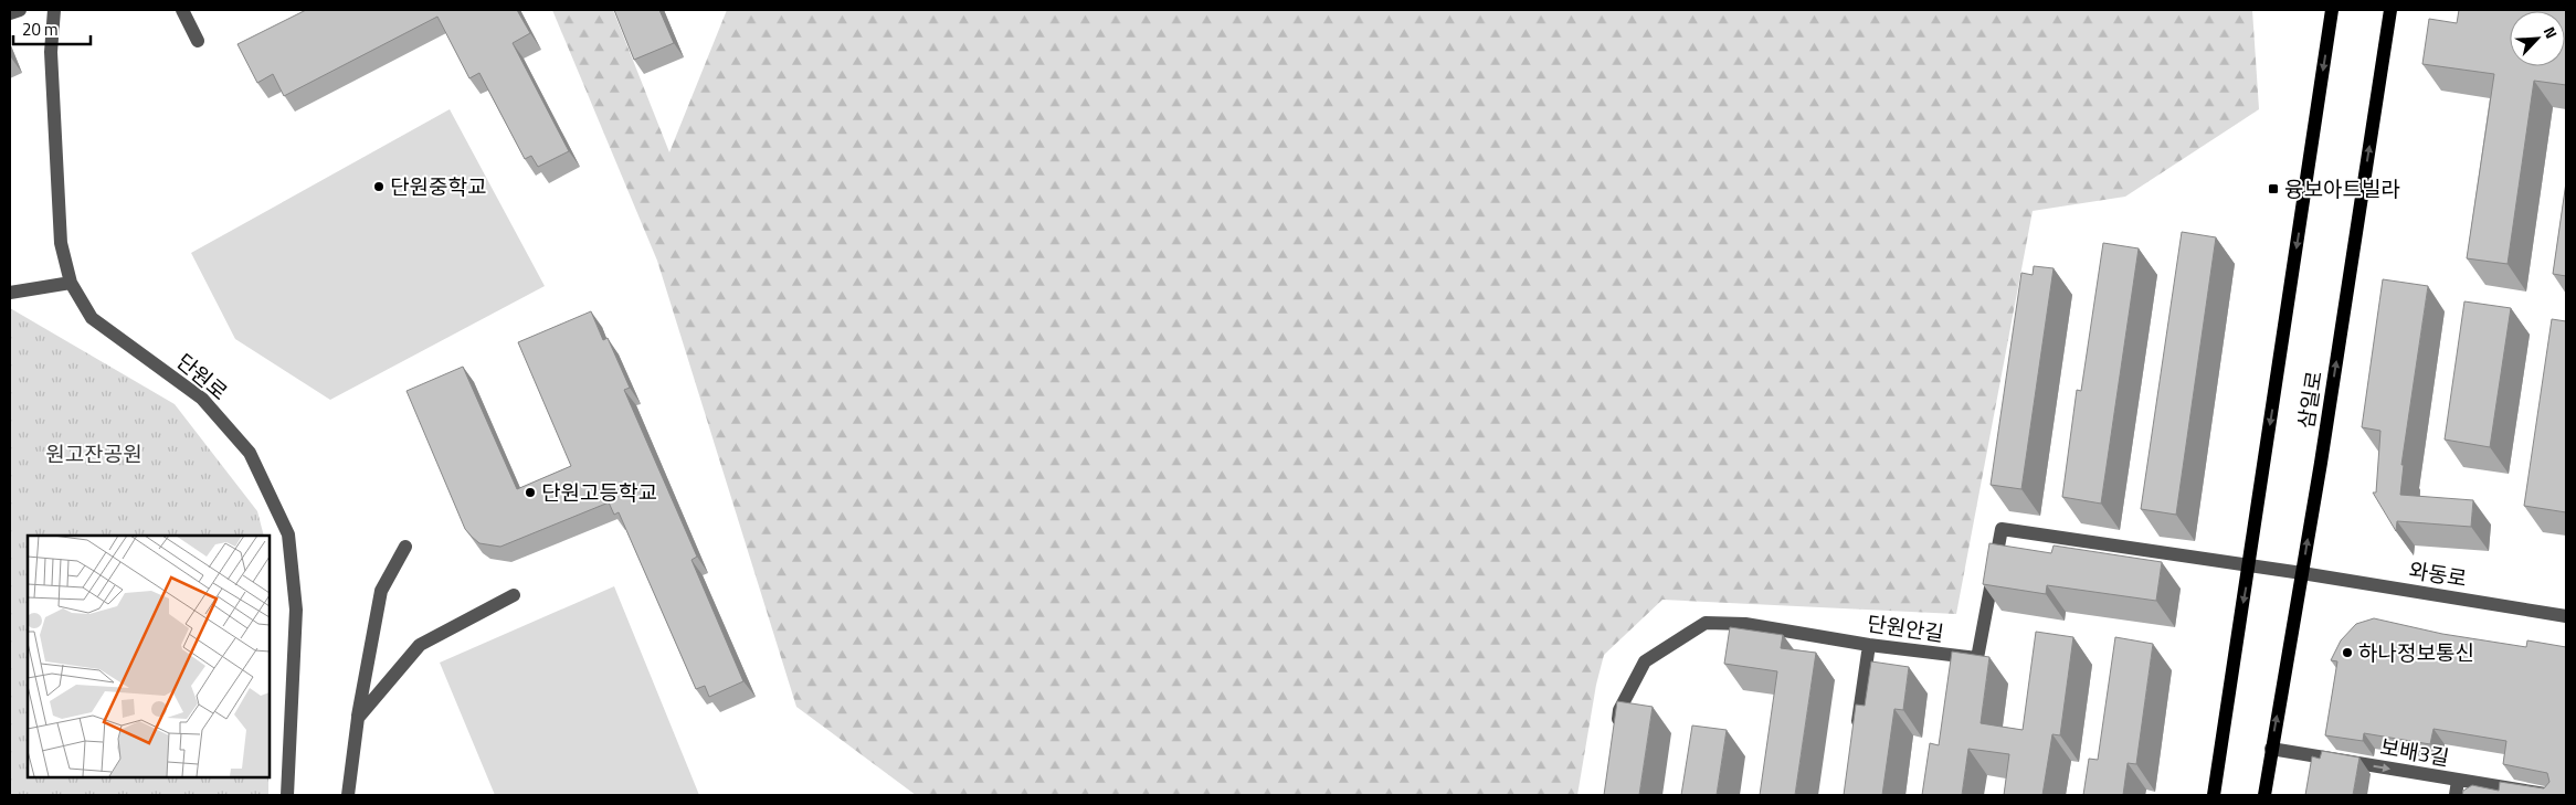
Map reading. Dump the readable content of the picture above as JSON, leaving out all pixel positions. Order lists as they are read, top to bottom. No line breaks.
{"streets":{"main road":["삼일로"],"street":["단원로","와동로","단원안길","보배3길"]},"crossings":[["삼일로","와동로"],["삼일로","단원안길"],["삼일로","보배3길"],["와동로","단원안길"]],"one_way":["보배3길"],"parks":["원고잔공원"],"places":{"other":["단원중학교","단원고등학교","하나정보통신"],"transit":["융보아트빌라"]},"scale_bar":"20 m","north":"top right"}
